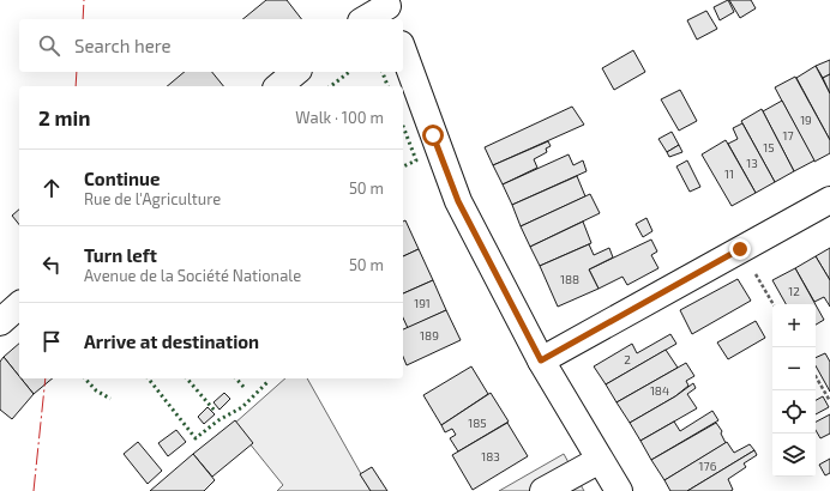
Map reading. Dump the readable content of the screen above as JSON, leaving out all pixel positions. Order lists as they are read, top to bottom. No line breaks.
{"house_numbers":["19","17","15","13","11","188","12","191","189","2","184","185","183","176"],"page":{"search":"Search here","heading":["2 min","Walk · 100 m"],"list":[["Continue","Rue de l'Agriculture","50 m"],["Turn left","Avenue de la Société Nationale","50 m"],"Arrive at destination"],"map_buttons":["+","−"]}}
